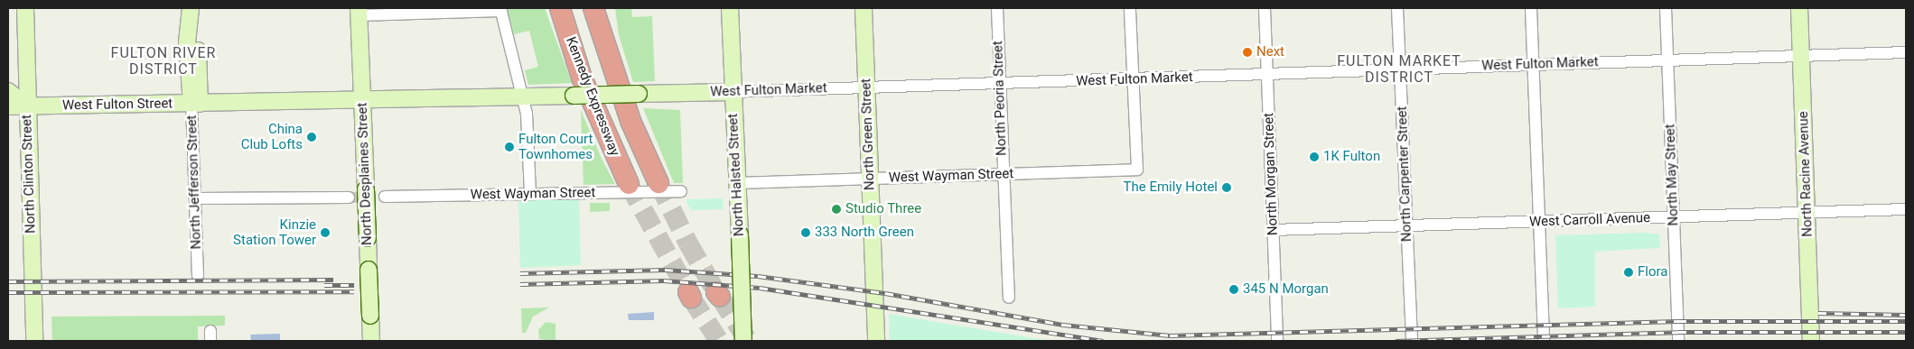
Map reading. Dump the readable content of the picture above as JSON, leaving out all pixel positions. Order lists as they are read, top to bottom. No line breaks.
{"streets":{"highway":["Kennedy Expressway"],"main road":["West Fulton Market","West Fulton Street","North Green Street","North Clinton Street","North Desplaines Street","North Racine Avenue","North Halsted Street","North Jefferson Street"],"street":["North Peoria Street","North Morgan Street","North Carpenter Street","North May Street","West Wayman Street","West Carroll Avenue"]},"crossings":[["West Fulton Market","North Peoria Street"],["West Fulton Market","West Fulton Street"],["West Fulton Market","North Green Street"],["West Fulton Market","North Desplaines Street"],["West Fulton Market","North Morgan Street"],["West Fulton Market","North Carpenter Street"],["West Fulton Market","North Racine Avenue"],["West Fulton Market","North Halsted Street"],["West Fulton Market","North May Street"],["West Fulton Market","West Wayman Street"],["North Peoria Street","West Wayman Street"],["West Fulton Street","North Clinton Street"],["West Fulton Street","North Desplaines Street"],["West Fulton Street","North Jefferson Street"],["North Green Street","West Wayman Street"],["North Morgan Street","West Carroll Avenue"],["North Carpenter Street","West Carroll Avenue"],["North Racine Avenue","West Carroll Avenue"],["North Halsted Street","West Wayman Street"],["North May Street","West Carroll Avenue"]],"districts":["FULTON RIVER DISTRICT","FULTON MARKET DISTRICT"],"places":["Next","China Club Lofts","Fulton Court Townhomes","1K Fulton","The Emily Hotel","Studio Three","Kinzie Station Tower","333 North Green","Flora","345 N Morgan"]}
